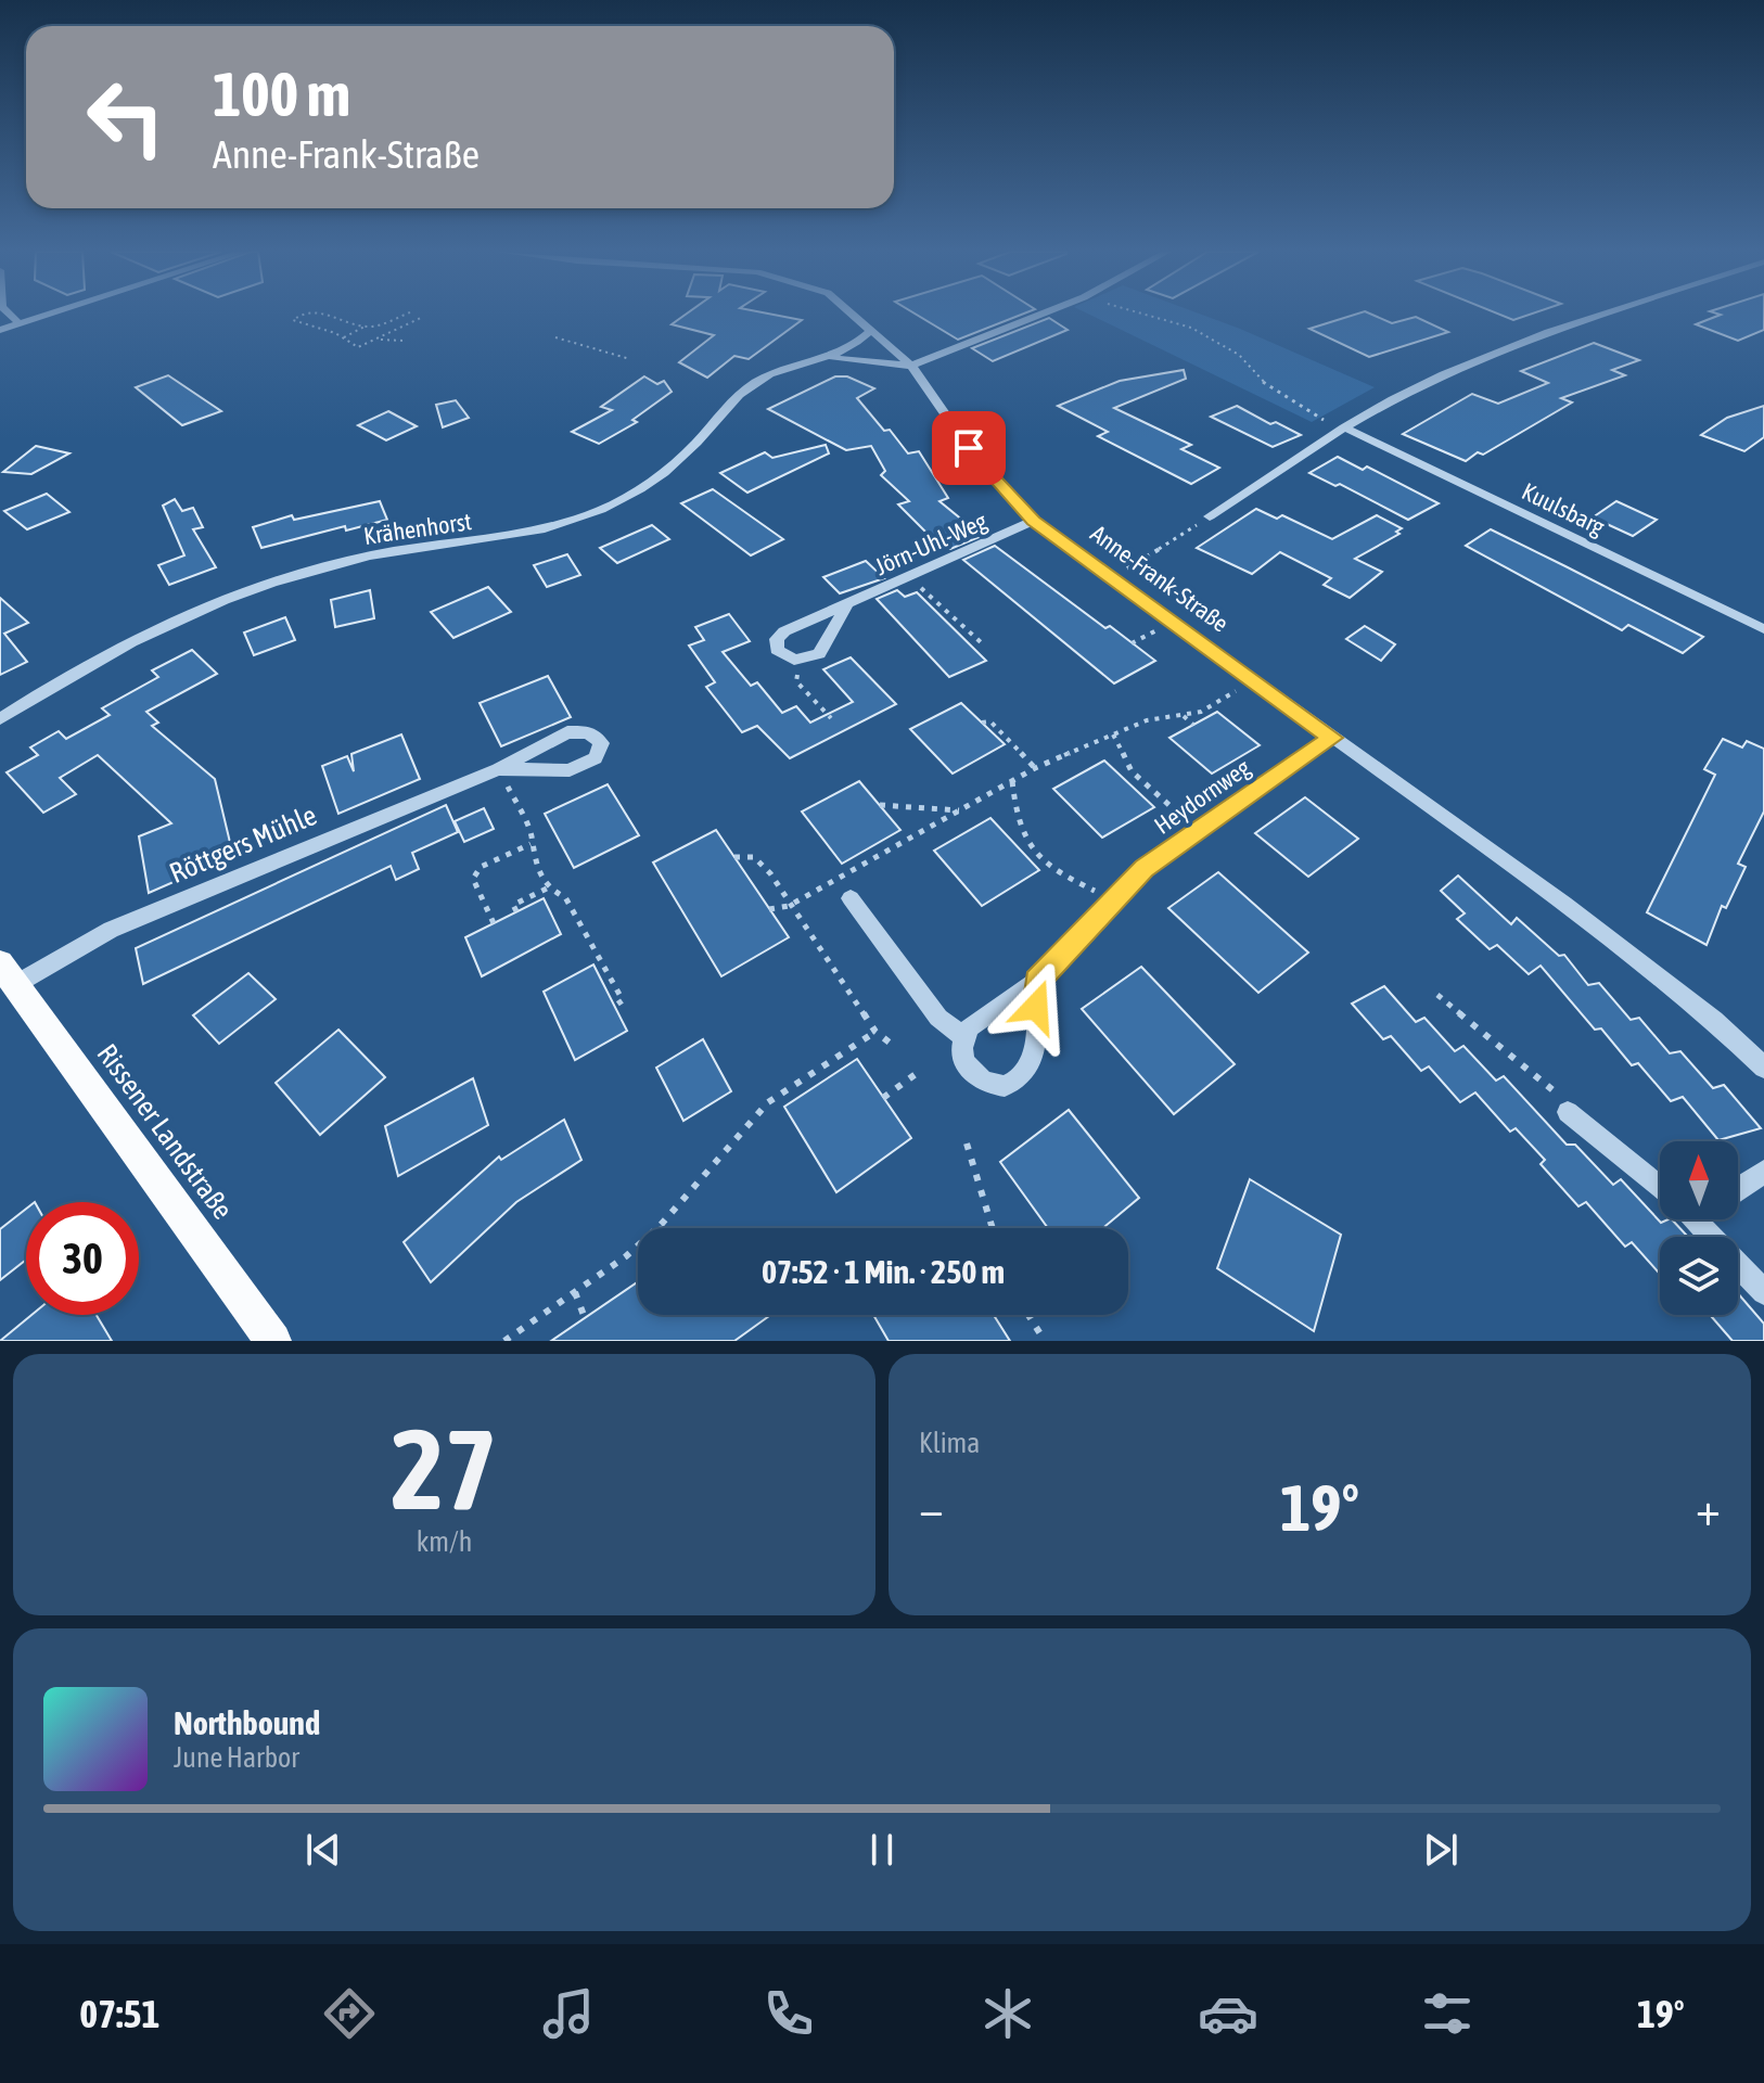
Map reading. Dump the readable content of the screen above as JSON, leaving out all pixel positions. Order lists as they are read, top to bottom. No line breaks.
{"streets":{"main road":["Rissener Landstraße"],"street":["Kuulsbarg","Krähenhorst","Jörn-Uhl-Weg","Anne-Frank-Straße","Heydornweg","Röttgers Mühle"]},"crossings":[["Krähenhorst","Anne-Frank-Straße"],["Jörn-Uhl-Weg","Anne-Frank-Straße"],["Anne-Frank-Straße","Heydornweg"],["Röttgers Mühle","Rissener Landstraße"]],"north":"top","page":{"turn":["100 m","Anne-Frank-Straße"],"limit":"30","trip":"07:52 · 1 Min. · 250 m","tile":[["27","km/h"],"Klima"],"heat":["−","19°","+"],"song":["Northbound","June Harbor"],"tabs":["07:51","19°"]}}
